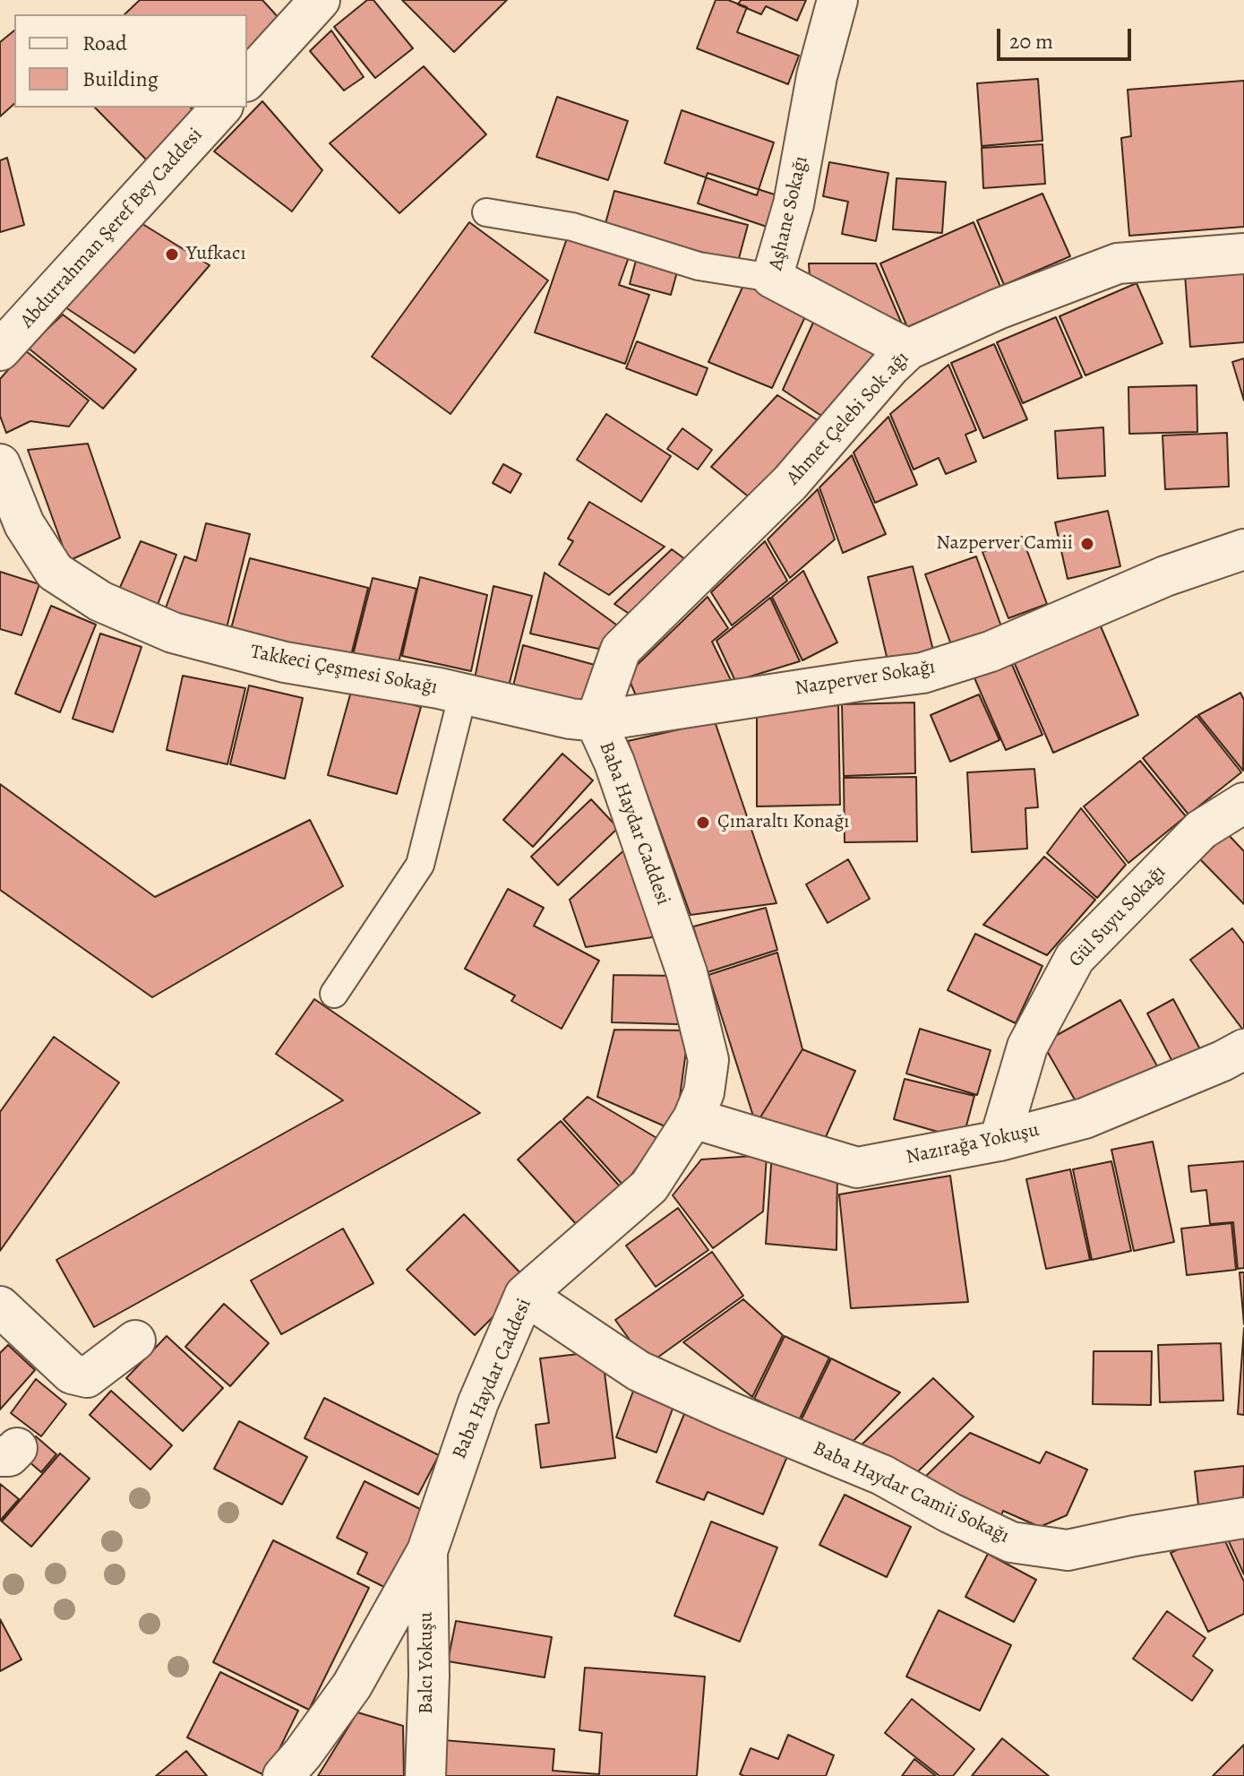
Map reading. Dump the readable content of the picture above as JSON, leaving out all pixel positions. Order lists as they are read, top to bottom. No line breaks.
{"streets":{"street":["Aşhane Sokağı","Abdurrahman Şeref Bey Caddesi","Ahmet Çelebi Sok.ağı","Takkeci Çeşmesi Sokağı","Nazperver Sokağı","Baba Haydar Caddesi","Gül Suyu Sokağı","Nazırağa Yokuşu","Baba Haydar Camii Sokağı","Balcı Yokuşu"]},"crossings":[["Aşhane Sokağı","Ahmet Çelebi Sok.ağı"],["Ahmet Çelebi Sok.ağı","Takkeci Çeşmesi Sokağı"],["Ahmet Çelebi Sok.ağı","Nazperver Sokağı"],["Ahmet Çelebi Sok.ağı","Baba Haydar Caddesi"],["Takkeci Çeşmesi Sokağı","Nazperver Sokağı"],["Takkeci Çeşmesi Sokağı","Baba Haydar Caddesi"],["Nazperver Sokağı","Baba Haydar Caddesi"],["Baba Haydar Caddesi","Nazırağa Yokuşu"],["Baba Haydar Caddesi","Baba Haydar Camii Sokağı"],["Baba Haydar Caddesi","Balcı Yokuşu"],["Gül Suyu Sokağı","Nazırağa Yokuşu"]],"places":["Yufkacı","Nazperver Camii","Çınaraltı Konağı"],"legend":["Road","Building"],"scale_bar":"20 m"}
